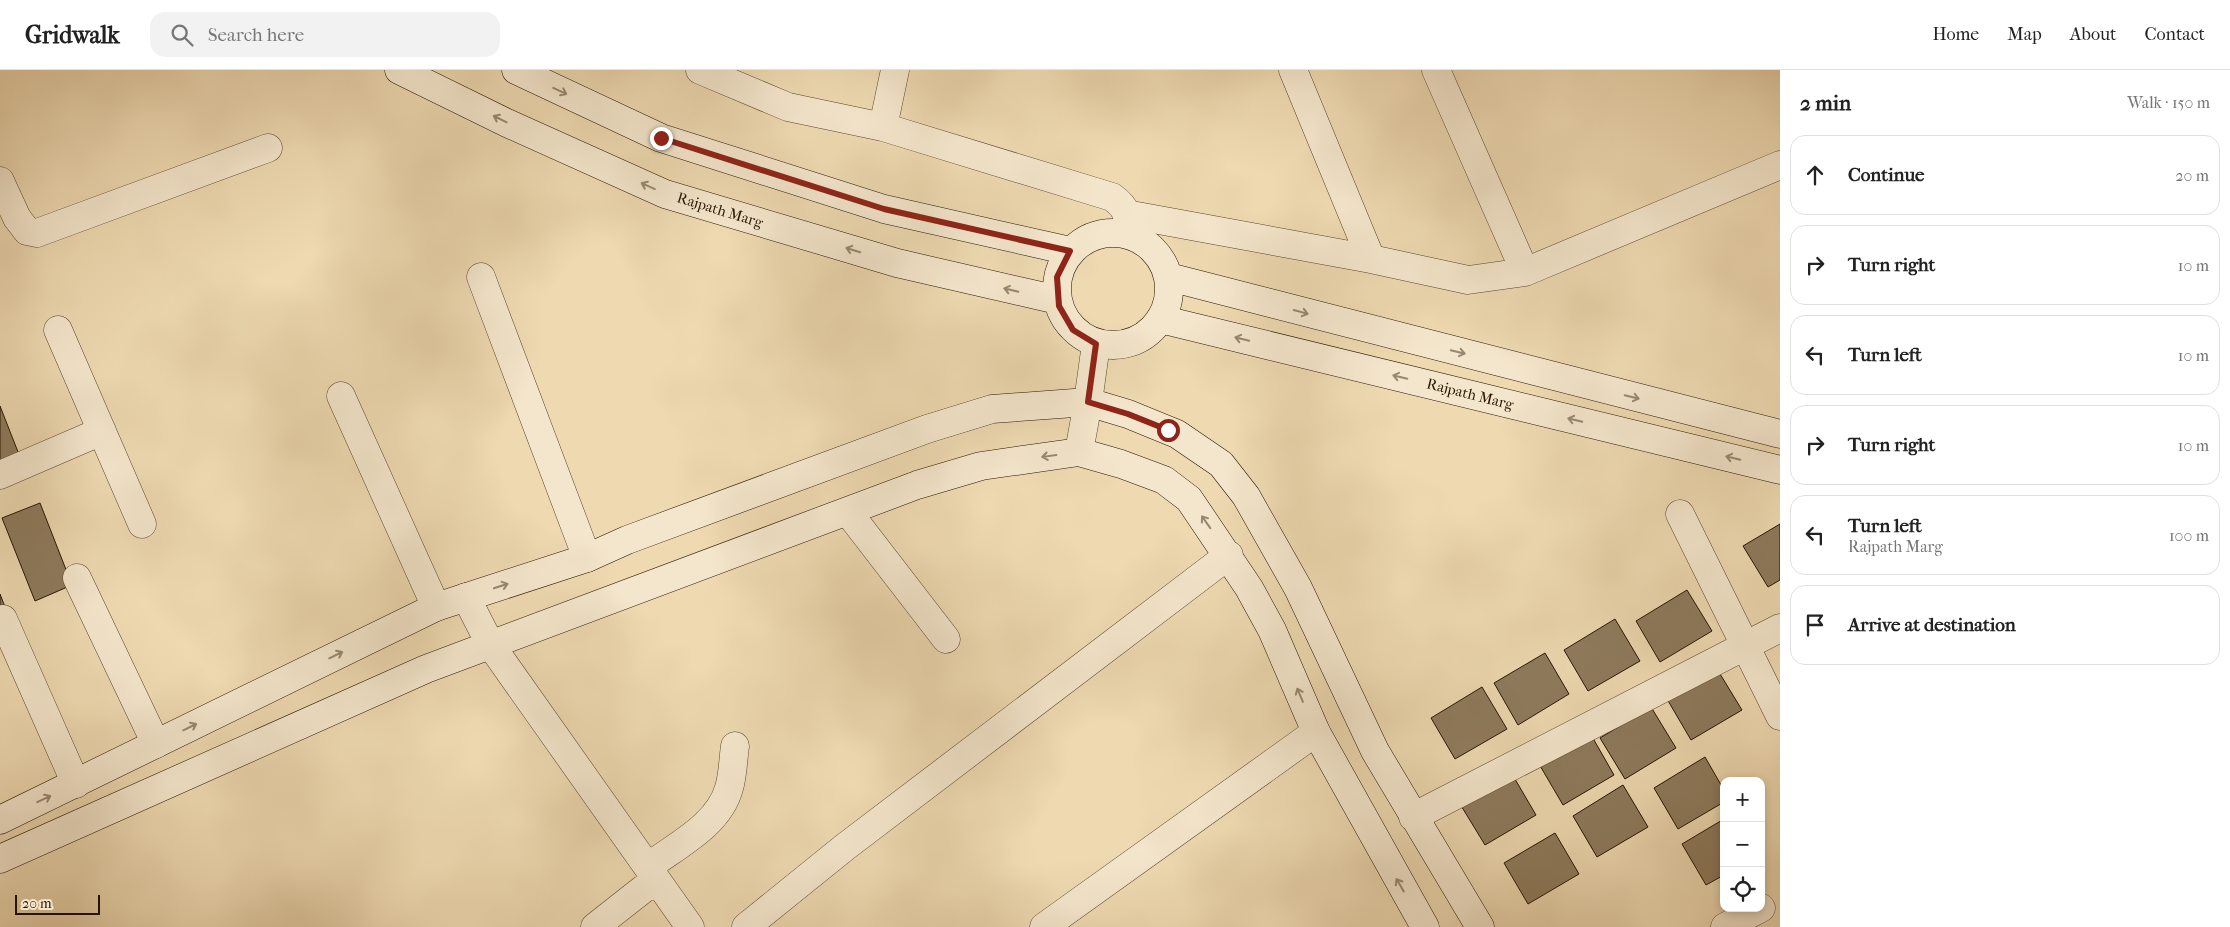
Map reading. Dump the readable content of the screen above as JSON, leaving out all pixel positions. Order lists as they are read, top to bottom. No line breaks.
{"streets":{"street":["Rajpath Marg"]},"scale_bar":"20 m","page":{"header":"Gridwalk","search":"Search here","nav":["Home","Map","About","Contact"],"heading":["2 min","Walk · 150 m"],"list":[["Continue","20 m"],["Turn right","10 m"],["Turn left","10 m"],["Turn right","10 m"],["Turn left","Rajpath Marg","100 m"],"Arrive at destination"],"map_buttons":["+","−"],"scale":"20 m"}}
